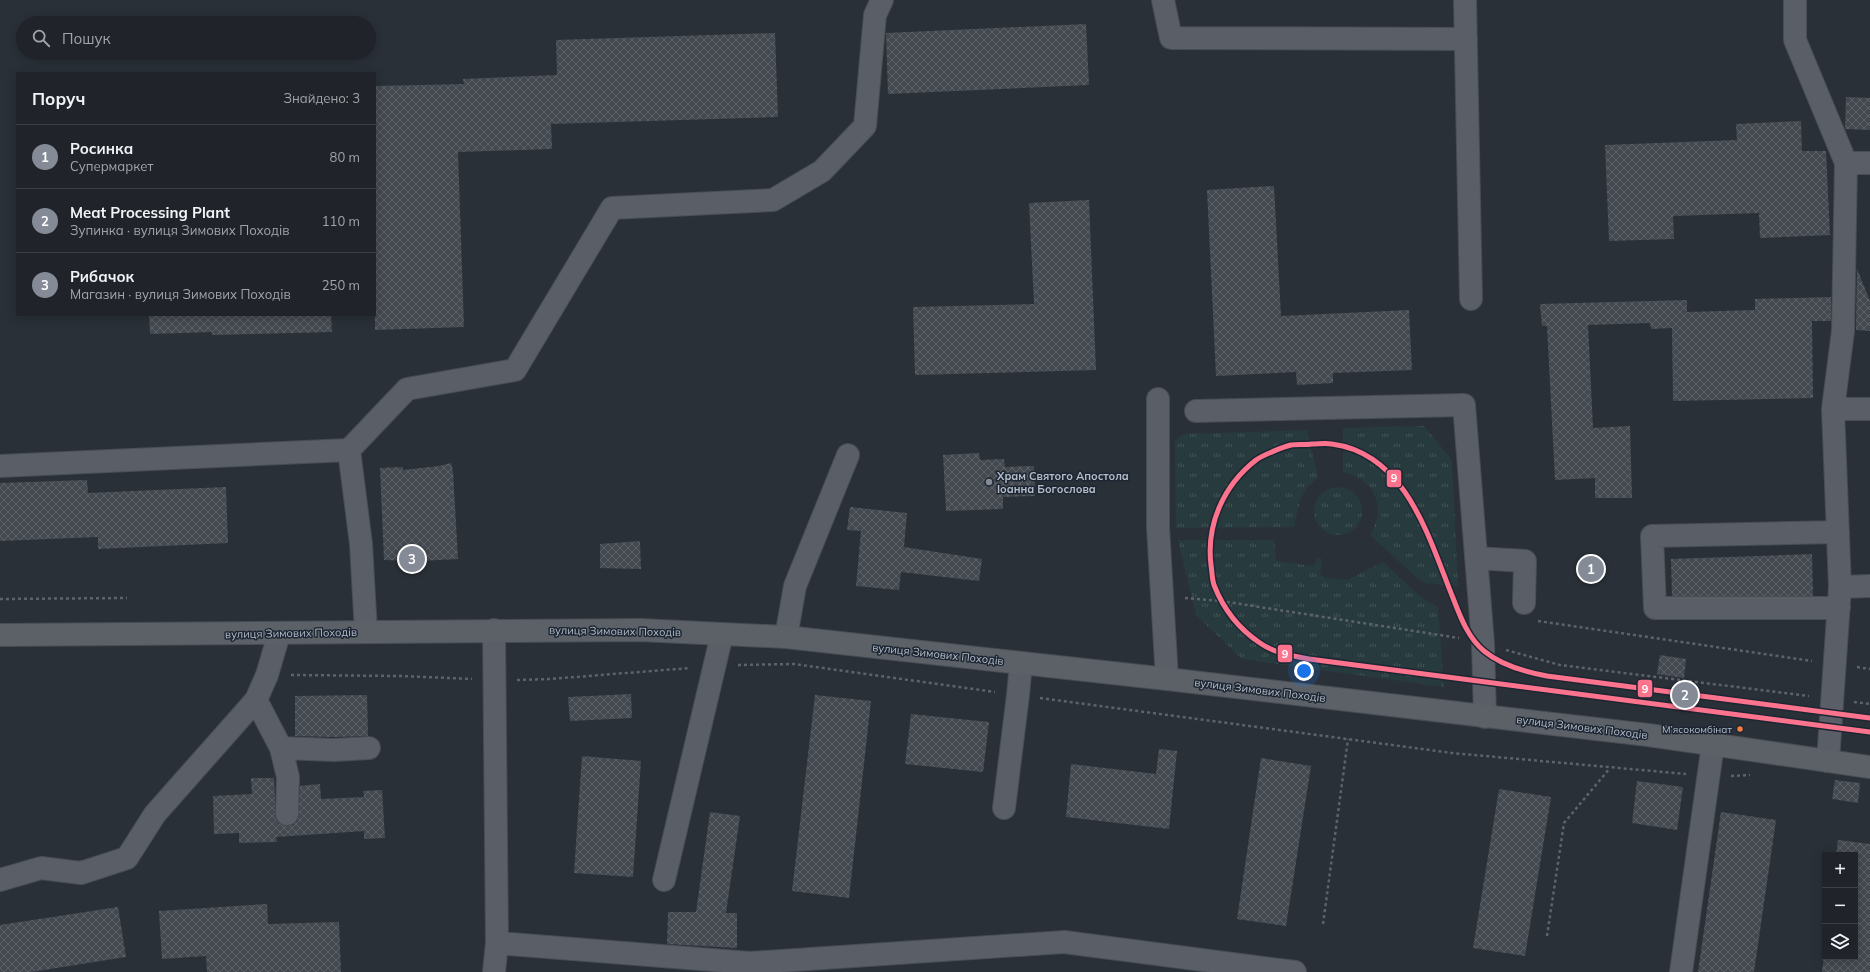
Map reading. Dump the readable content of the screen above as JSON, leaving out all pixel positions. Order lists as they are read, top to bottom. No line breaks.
{"streets":{"main road":["вулиця Зимових Походів"]},"places":["Храм Святого Апостола Іоанна Богослова","М’ясокомбінат"],"lines":["transit line 9"],"page":{"search":"Пошук","heading":["Поруч","Знайдено: 3"],"list":[{"mark":"1","name":"Росинка","note":"Супермаркет","value":"80 m"},{"mark":"2","name":"Meat Processing Plant","note":"Зупинка · вулиця Зимових Походів","value":"110 m"},{"mark":"3","name":"Рибачок","note":"Магазин · вулиця Зимових Походів","value":"250 m"}],"pins":["3","1","2"],"map_buttons":["+","−"]}}
